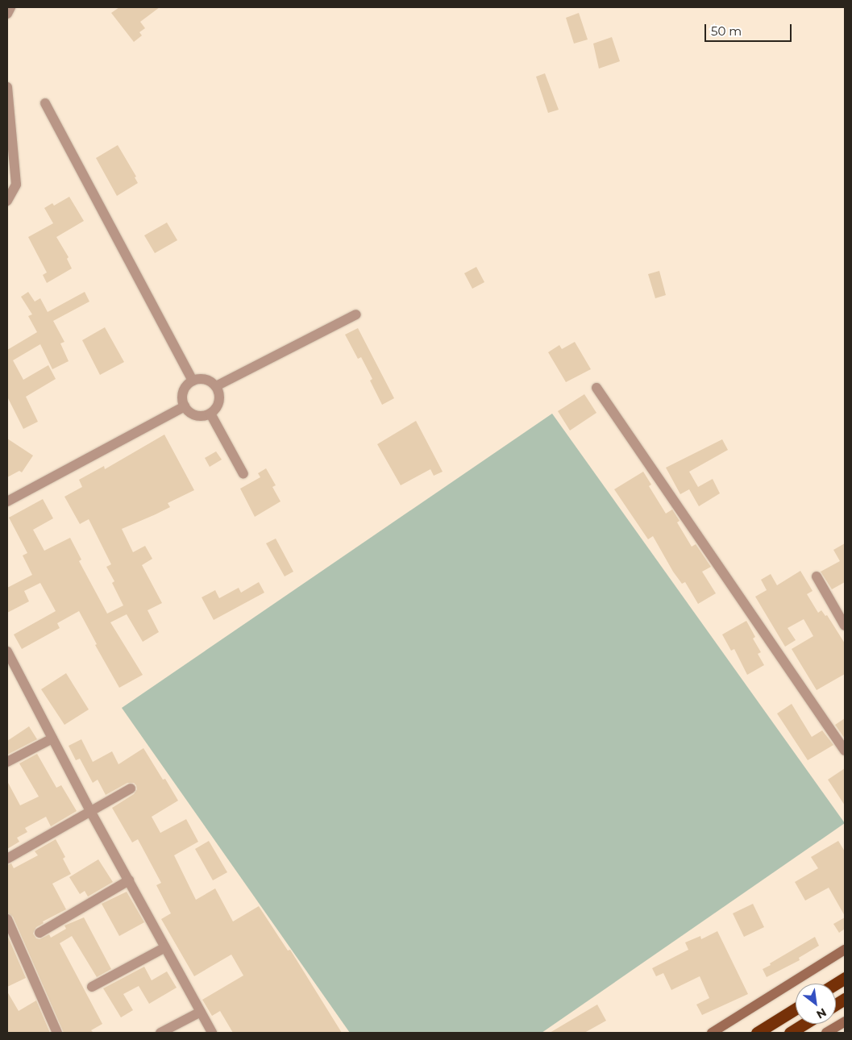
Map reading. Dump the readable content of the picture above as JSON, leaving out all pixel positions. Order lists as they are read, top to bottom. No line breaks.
{"scale_bar":"50 m","north":"bottom right"}
